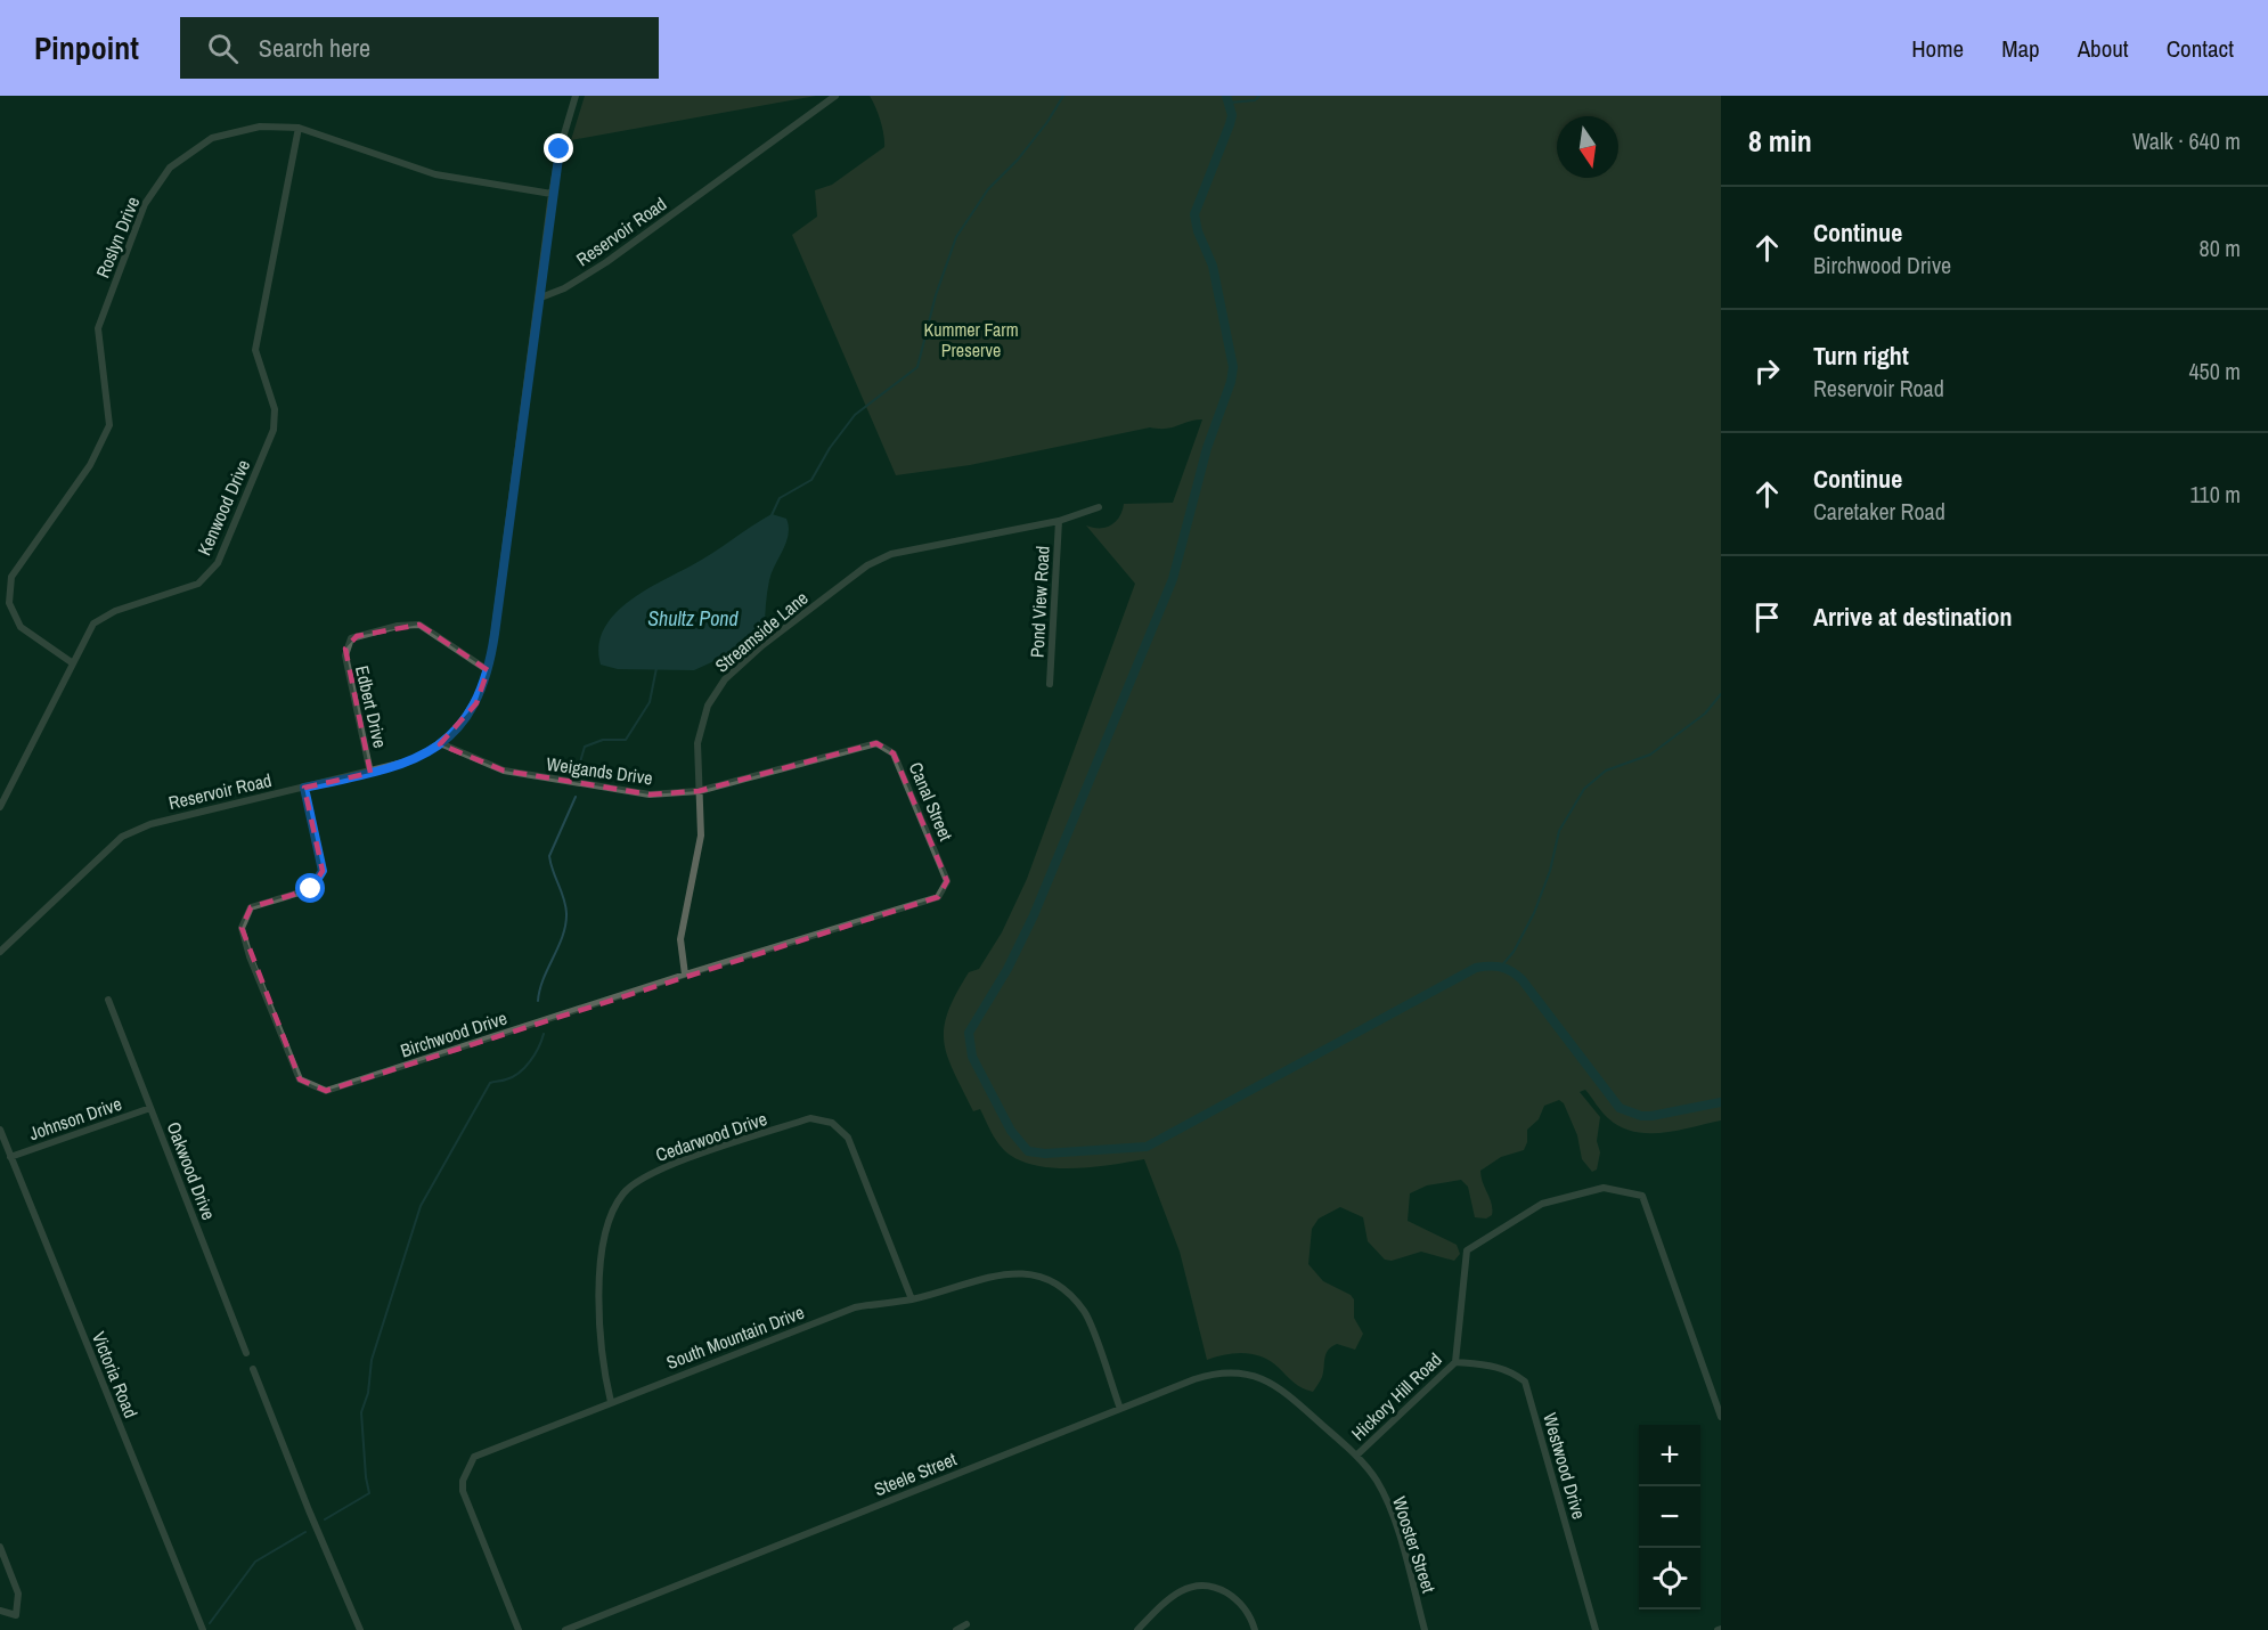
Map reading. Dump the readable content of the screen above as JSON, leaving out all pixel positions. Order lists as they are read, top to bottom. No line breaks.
{"streets":{"street":["Reservoir Road","Roslyn Drive","Kenwood Drive","Pond View Road","Streamside Lane","Edbert Drive","Weigands Drive","Canal Street","Birchwood Drive","Johnson Drive","Cedarwood Drive","Oakwood Drive","South Mountain Drive","Victoria Road","Hickory Hill Road","Westwood Drive","Steele Street","Wooster Street"]},"crossings":[["Reservoir Road","Edbert Drive"],["Reservoir Road","Weigands Drive"],["Reservoir Road","Birchwood Drive"],["Roslyn Drive","Kenwood Drive"],["Pond View Road","Streamside Lane"],["Streamside Lane","Weigands Drive"],["Streamside Lane","Birchwood Drive"],["Weigands Drive","Canal Street"],["Canal Street","Birchwood Drive"],["Johnson Drive","Oakwood Drive"],["Johnson Drive","Victoria Road"],["Cedarwood Drive","South Mountain Drive"],["South Mountain Drive","Steele Street"],["Hickory Hill Road","Westwood Drive"],["Hickory Hill Road","Wooster Street"],["Steele Street","Wooster Street"]],"water":["Shultz Pond"],"parks":["Kummer Farm Preserve"],"north":"bottom","page":{"header":"Pinpoint","search":"Search here","nav":["Home","Map","About","Contact"],"heading":["8 min","Walk · 640 m"],"list":[["Continue","Birchwood Drive","80 m"],["Turn right","Reservoir Road","450 m"],["Continue","Caretaker Road","110 m"],"Arrive at destination"],"map_buttons":["+","−"]}}
